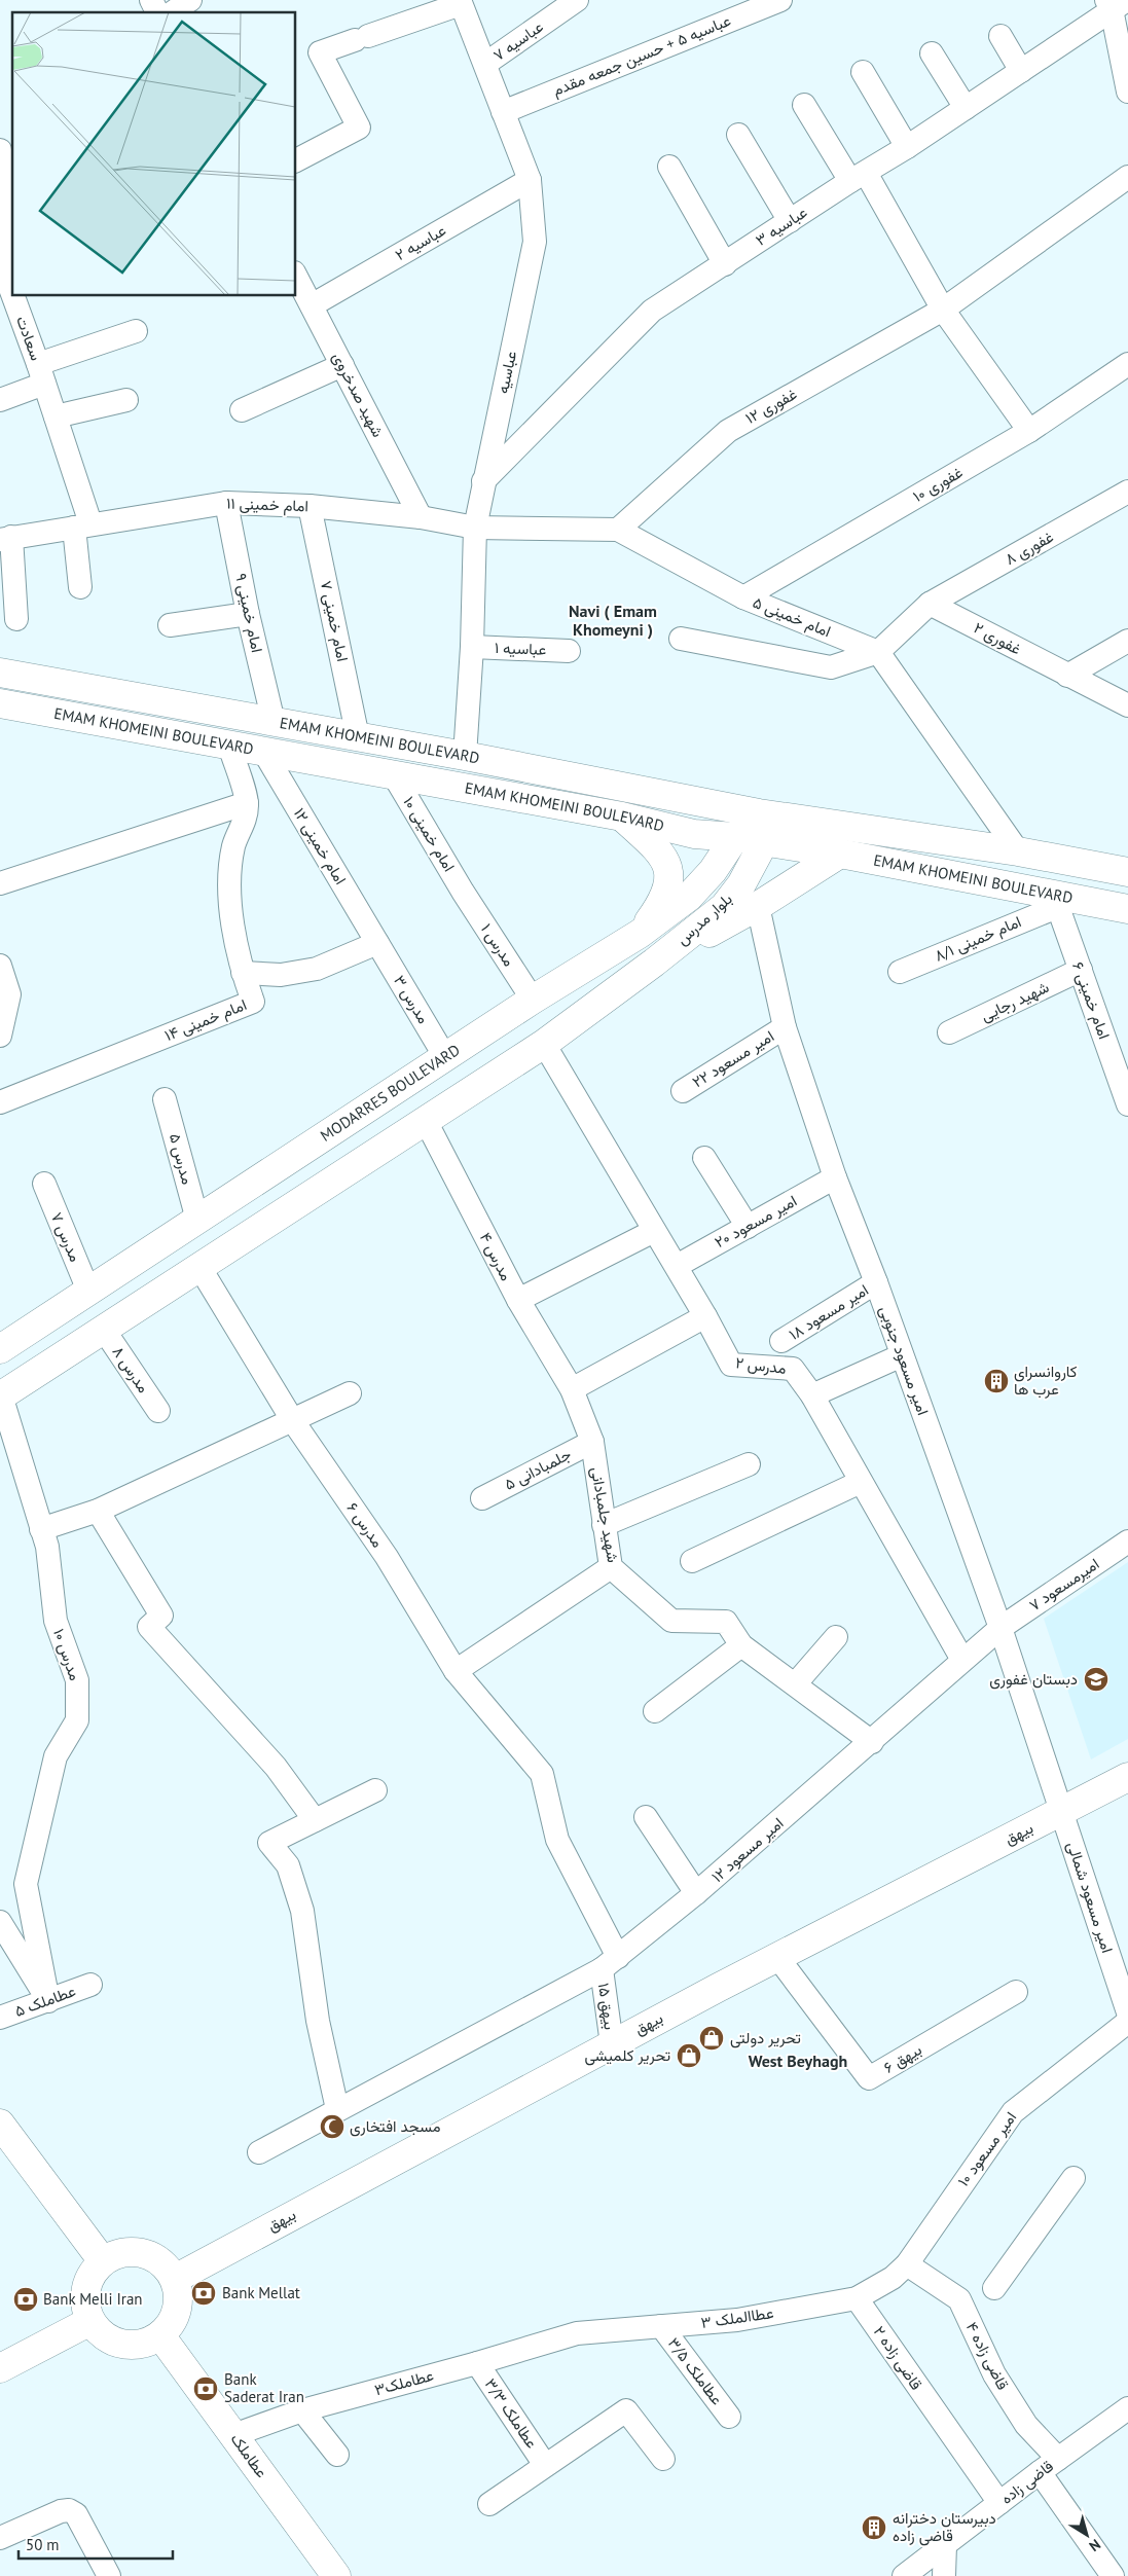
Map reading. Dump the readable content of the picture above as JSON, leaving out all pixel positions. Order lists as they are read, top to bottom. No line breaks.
{"streets":{"main road":["EMAM KHOMEINI BOULEVARD","بلوار مدرس","MODARRES BOULEVARD","بیهق","عطاملک"],"street":["عباسیه ۷","عباسیه ۵ + حسین جمعه مقدم","عباسیه ۳","عباسیه ۲","سعادت","عباسیه","شهید صدخروی","غفوری ۱۲","غفوری ۱۰","امام خمینی ۱۱","غفوری ۸","امام خمینی ۹","امام خمینی ۵","امام خمینی ۷","غفوری ۲","عباسیه ۱","امام خمینی ۱۰","امام خمینی ۱۲","امام خمینی ۸/۱","مدرس ۱","مدرس ۳","امام خمینی ۶","شهید رجایی","امام خمینی ۱۴","امیر مسعود ۲۲","مدرس ۵","امیر مسعود ۲۰","مدرس ۷","مدرس ۴","امیر مسعود ۱۸","امیر مسعود جنوبی","مدرس ۲","مدرس ۸","جلمبادانی ۵","شهید جلمبادانی","مدرس ۶","امیرمسعود ۷","مدرس ۱۰","امیر مسعود ۱۲","امیر مسعود شمالی","عطاملک ۵","بیهق ۱۵","بیهق ۶","امیر مسعود ۱۰","عطاالملک ۳","قاضی زاده ۴","قاضی زاده ۲","عطاملک ۳/۵","عطاملک۳","عطاملک ۳/۳","قاضی زاده"]},"crossings":[["عباسیه ۷","عباسیه"],["عباسیه ۵ + حسین جمعه مقدم","عباسیه"],["عباسیه ۳","عباسیه"],["عباسیه ۲","عباسیه"],["عباسیه ۲","شهید صدخروی"],["سعادت","امام خمینی ۱۱"],["عباسیه","امام خمینی ۱۱"],["عباسیه","امام خمینی ۵"],["عباسیه","عباسیه ۱"],["عباسیه","EMAM KHOMEINI BOULEVARD"],["شهید صدخروی","امام خمینی ۱۱"],["غفوری ۱۲","امام خمینی ۵"],["غفوری ۱۰","امام خمینی ۵"],["امام خمینی ۱۱","امام خمینی ۹"],["امام خمینی ۱۱","امام خمینی ۵"],["امام خمینی ۱۱","امام خمینی ۷"],["غفوری ۸","غفوری ۲"],["امام خمینی ۹","EMAM KHOMEINI BOULEVARD"],["امام خمینی ۷","EMAM KHOMEINI BOULEVARD"],["EMAM KHOMEINI BOULEVARD","امام خمینی ۱۰"],["EMAM KHOMEINI BOULEVARD","امام خمینی ۱۲"],["EMAM KHOMEINI BOULEVARD","بلوار مدرس"],["EMAM KHOMEINI BOULEVARD","امام خمینی ۸/۱"],["EMAM KHOMEINI BOULEVARD","امام خمینی ۶"],["EMAM KHOMEINI BOULEVARD","امام خمینی ۱۴"],["EMAM KHOMEINI BOULEVARD","MODARRES BOULEVARD"],["امام خمینی ۱۰","مدرس ۱"],["امام خمینی ۱۲","مدرس ۳"],["امام خمینی ۸/۱","امام خمینی ۶"],["مدرس ۱","MODARRES BOULEVARD"],["مدرس ۳","MODARRES BOULEVARD"],["امام خمینی ۶","شهید رجایی"],["امیر مسعود ۲۲","امیر مسعود جنوبی"],["MODARRES BOULEVARD","مدرس ۵"],["MODARRES BOULEVARD","مدرس ۷"],["امیر مسعود ۲۰","امیر مسعود جنوبی"],["امیر مسعود ۲۰","مدرس ۲"],["مدرس ۴","شهید جلمبادانی"],["امیر مسعود ۱۸","امیر مسعود جنوبی"],["امیر مسعود جنوبی","امیرمسعود ۷"],["امیر مسعود جنوبی","بیهق"],["امیر مسعود جنوبی","امیر مسعود ۱۲"],["امیر مسعود جنوبی","امیر مسعود شمالی"],["مدرس ۲","امیر مسعود ۱۲"],["جلمبادانی ۵","شهید جلمبادانی"],["شهید جلمبادانی","امیر مسعود ۱۲"],["مدرس ۶","بیهق ۱۵"],["امیرمسعود ۷","امیر مسعود ۱۲"],["مدرس ۱۰","عطاملک ۵"],["بیهق","امیر مسعود شمالی"],["بیهق","بیهق ۱۵"],["بیهق","بیهق ۶"],["بیهق","عطاملک"],["امیر مسعود ۱۲","بیهق ۱۵"],["امیر مسعود ۱۰","عطاالملک ۳"],["امیر مسعود ۱۰","قاضی زاده ۴"],["عطاالملک ۳","قاضی زاده ۴"],["عطاالملک ۳","قاضی زاده ۲"],["عطاالملک ۳","عطاملک ۳/۵"],["عطاالملک ۳","عطاملک۳"],["قاضی زاده ۴","قاضی زاده"],["قاضی زاده ۲","قاضی زاده"],["عطاملک۳","عطاملک ۳/۳"],["عطاملک۳","عطاملک"]],"districts":["Navi ( Emam Khomeyni )","West Beyhagh"],"places":{"building":["کاروانسرای عرب ها","دبیرستان دخترانه قاضی زاده"],"school or university":["دبستان غفوری"],"shop":["تحریر دولتی","تحریر کلمیشی"],"mosque":["مسجد افتخاری"],"bank":["Bank Mellat","Bank Melli Iran","Bank Saderat Iran"]},"scale_bar":"50 m","north":"bottom right"}
